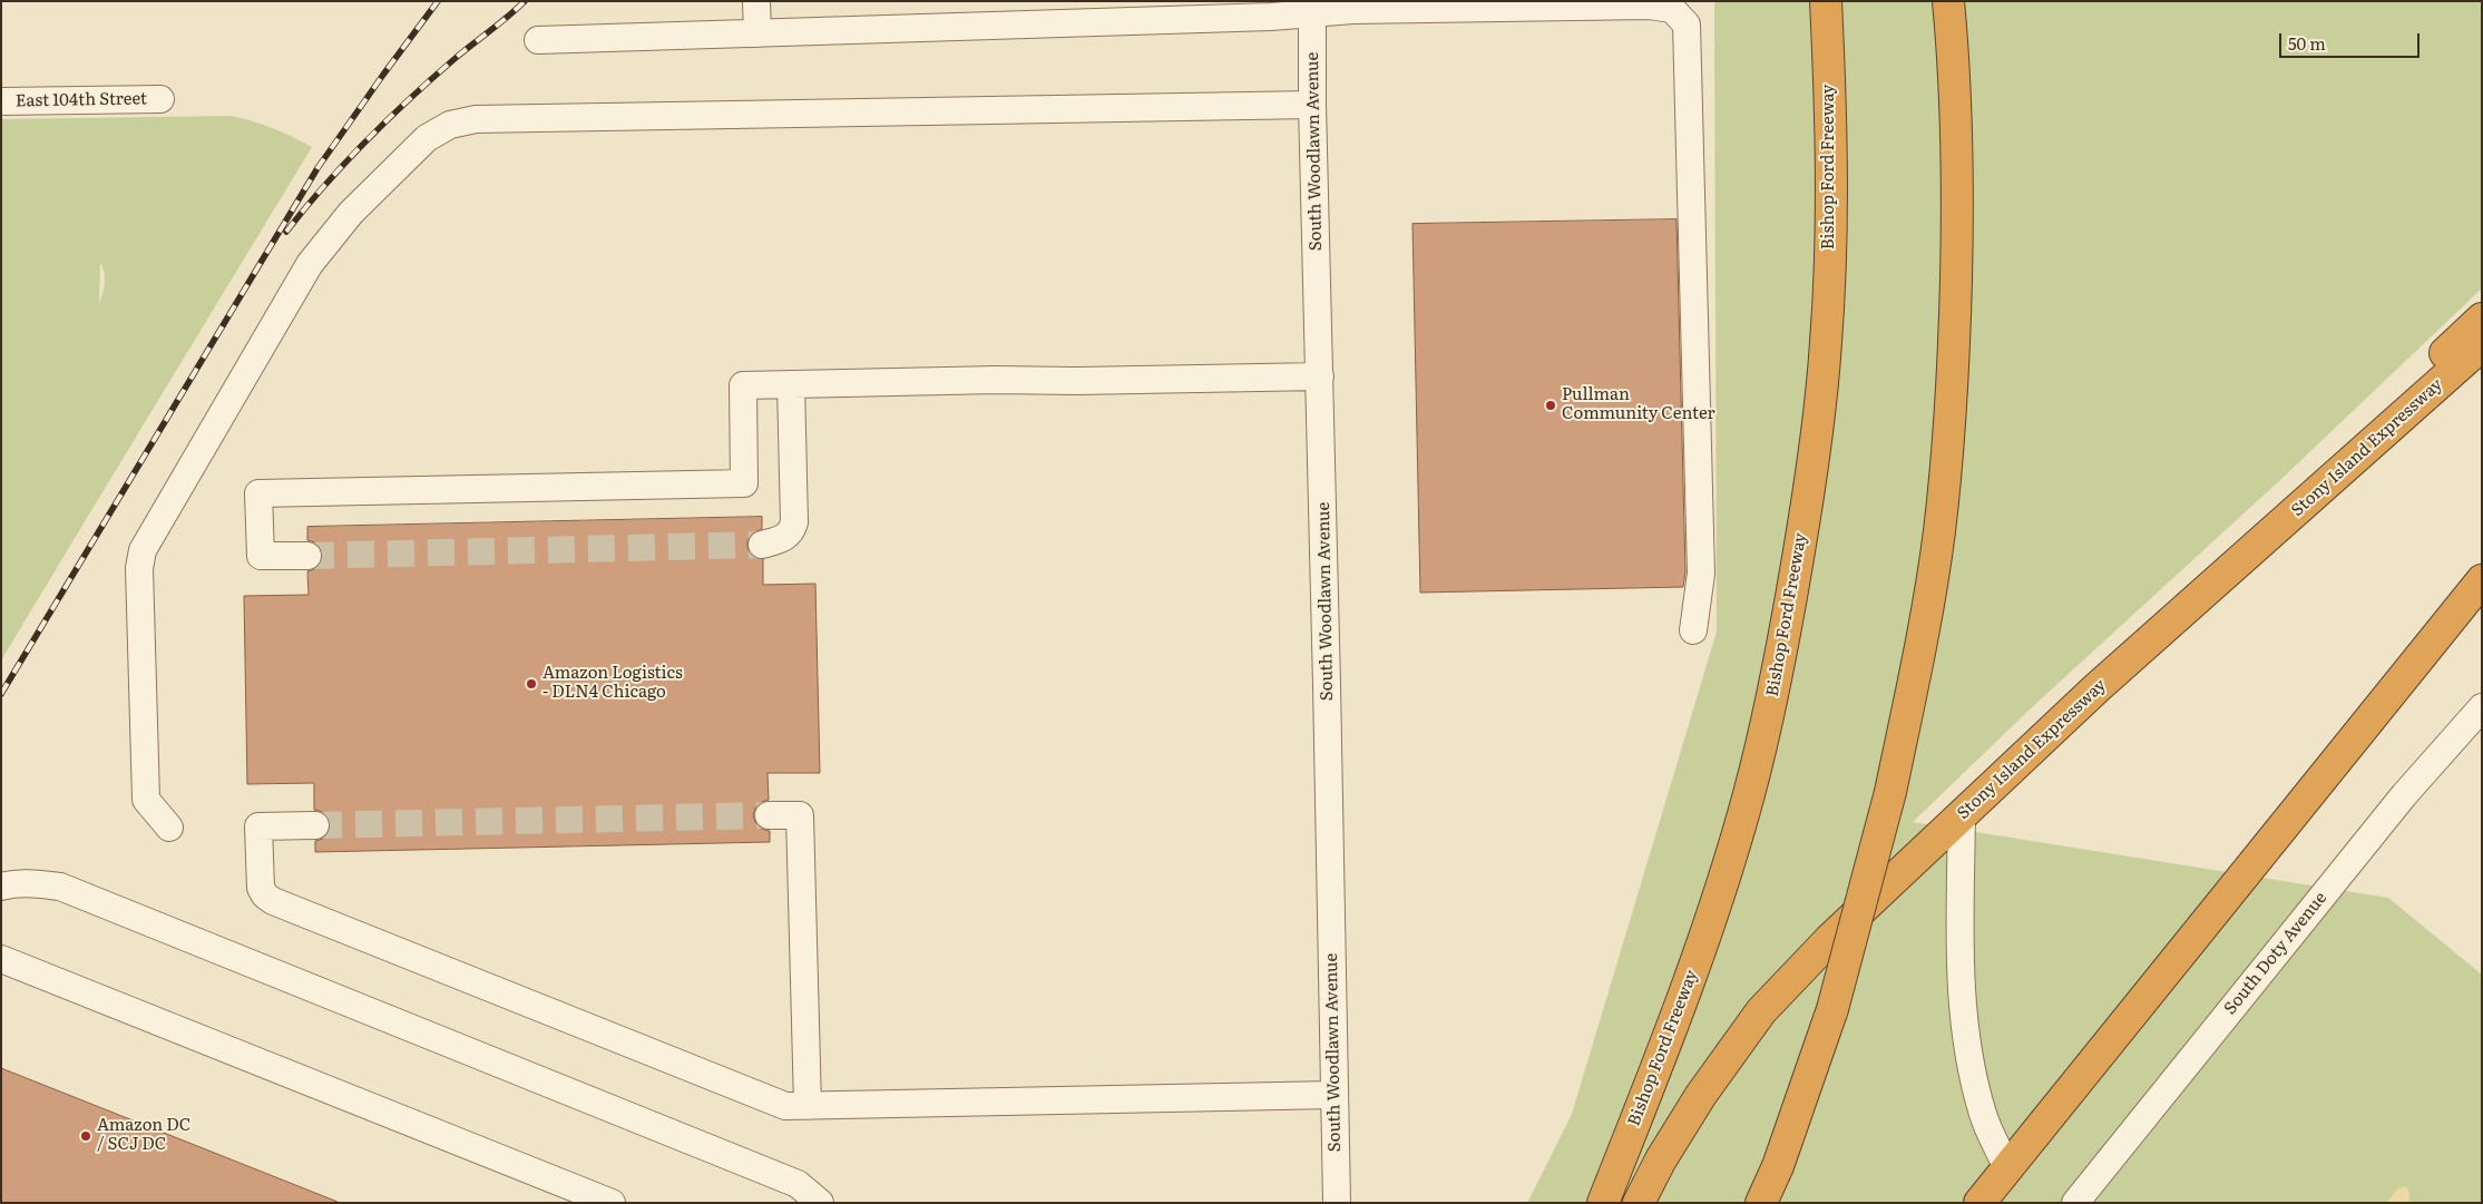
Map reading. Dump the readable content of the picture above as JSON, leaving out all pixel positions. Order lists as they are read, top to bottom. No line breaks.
{"streets":{"highway":["Bishop Ford Freeway","Stony Island Expressway"],"street":["East 104th Street","South Woodlawn Avenue","South Doty Avenue"]},"places":["Pullman Community Center","Amazon Logistics - DLN4 Chicago","Amazon DC / SCJ DC"],"scale_bar":"50 m"}
